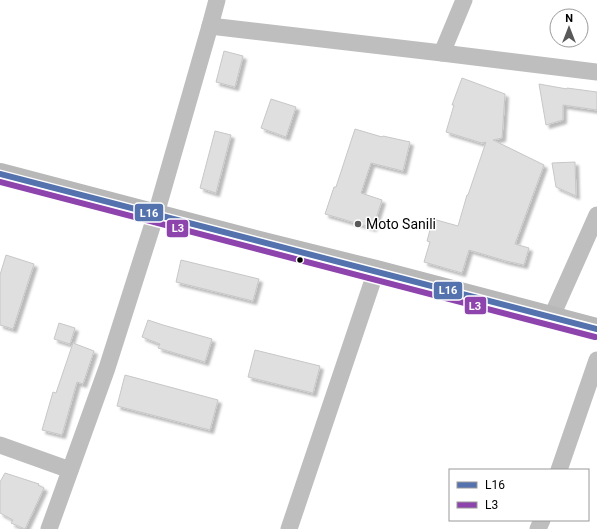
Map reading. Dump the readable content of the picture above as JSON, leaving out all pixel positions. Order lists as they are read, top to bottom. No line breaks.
{"places":["Moto Sanili"],"lines":["transit line L16","transit line L3"],"legend":["L16","L3"],"north":"top"}
